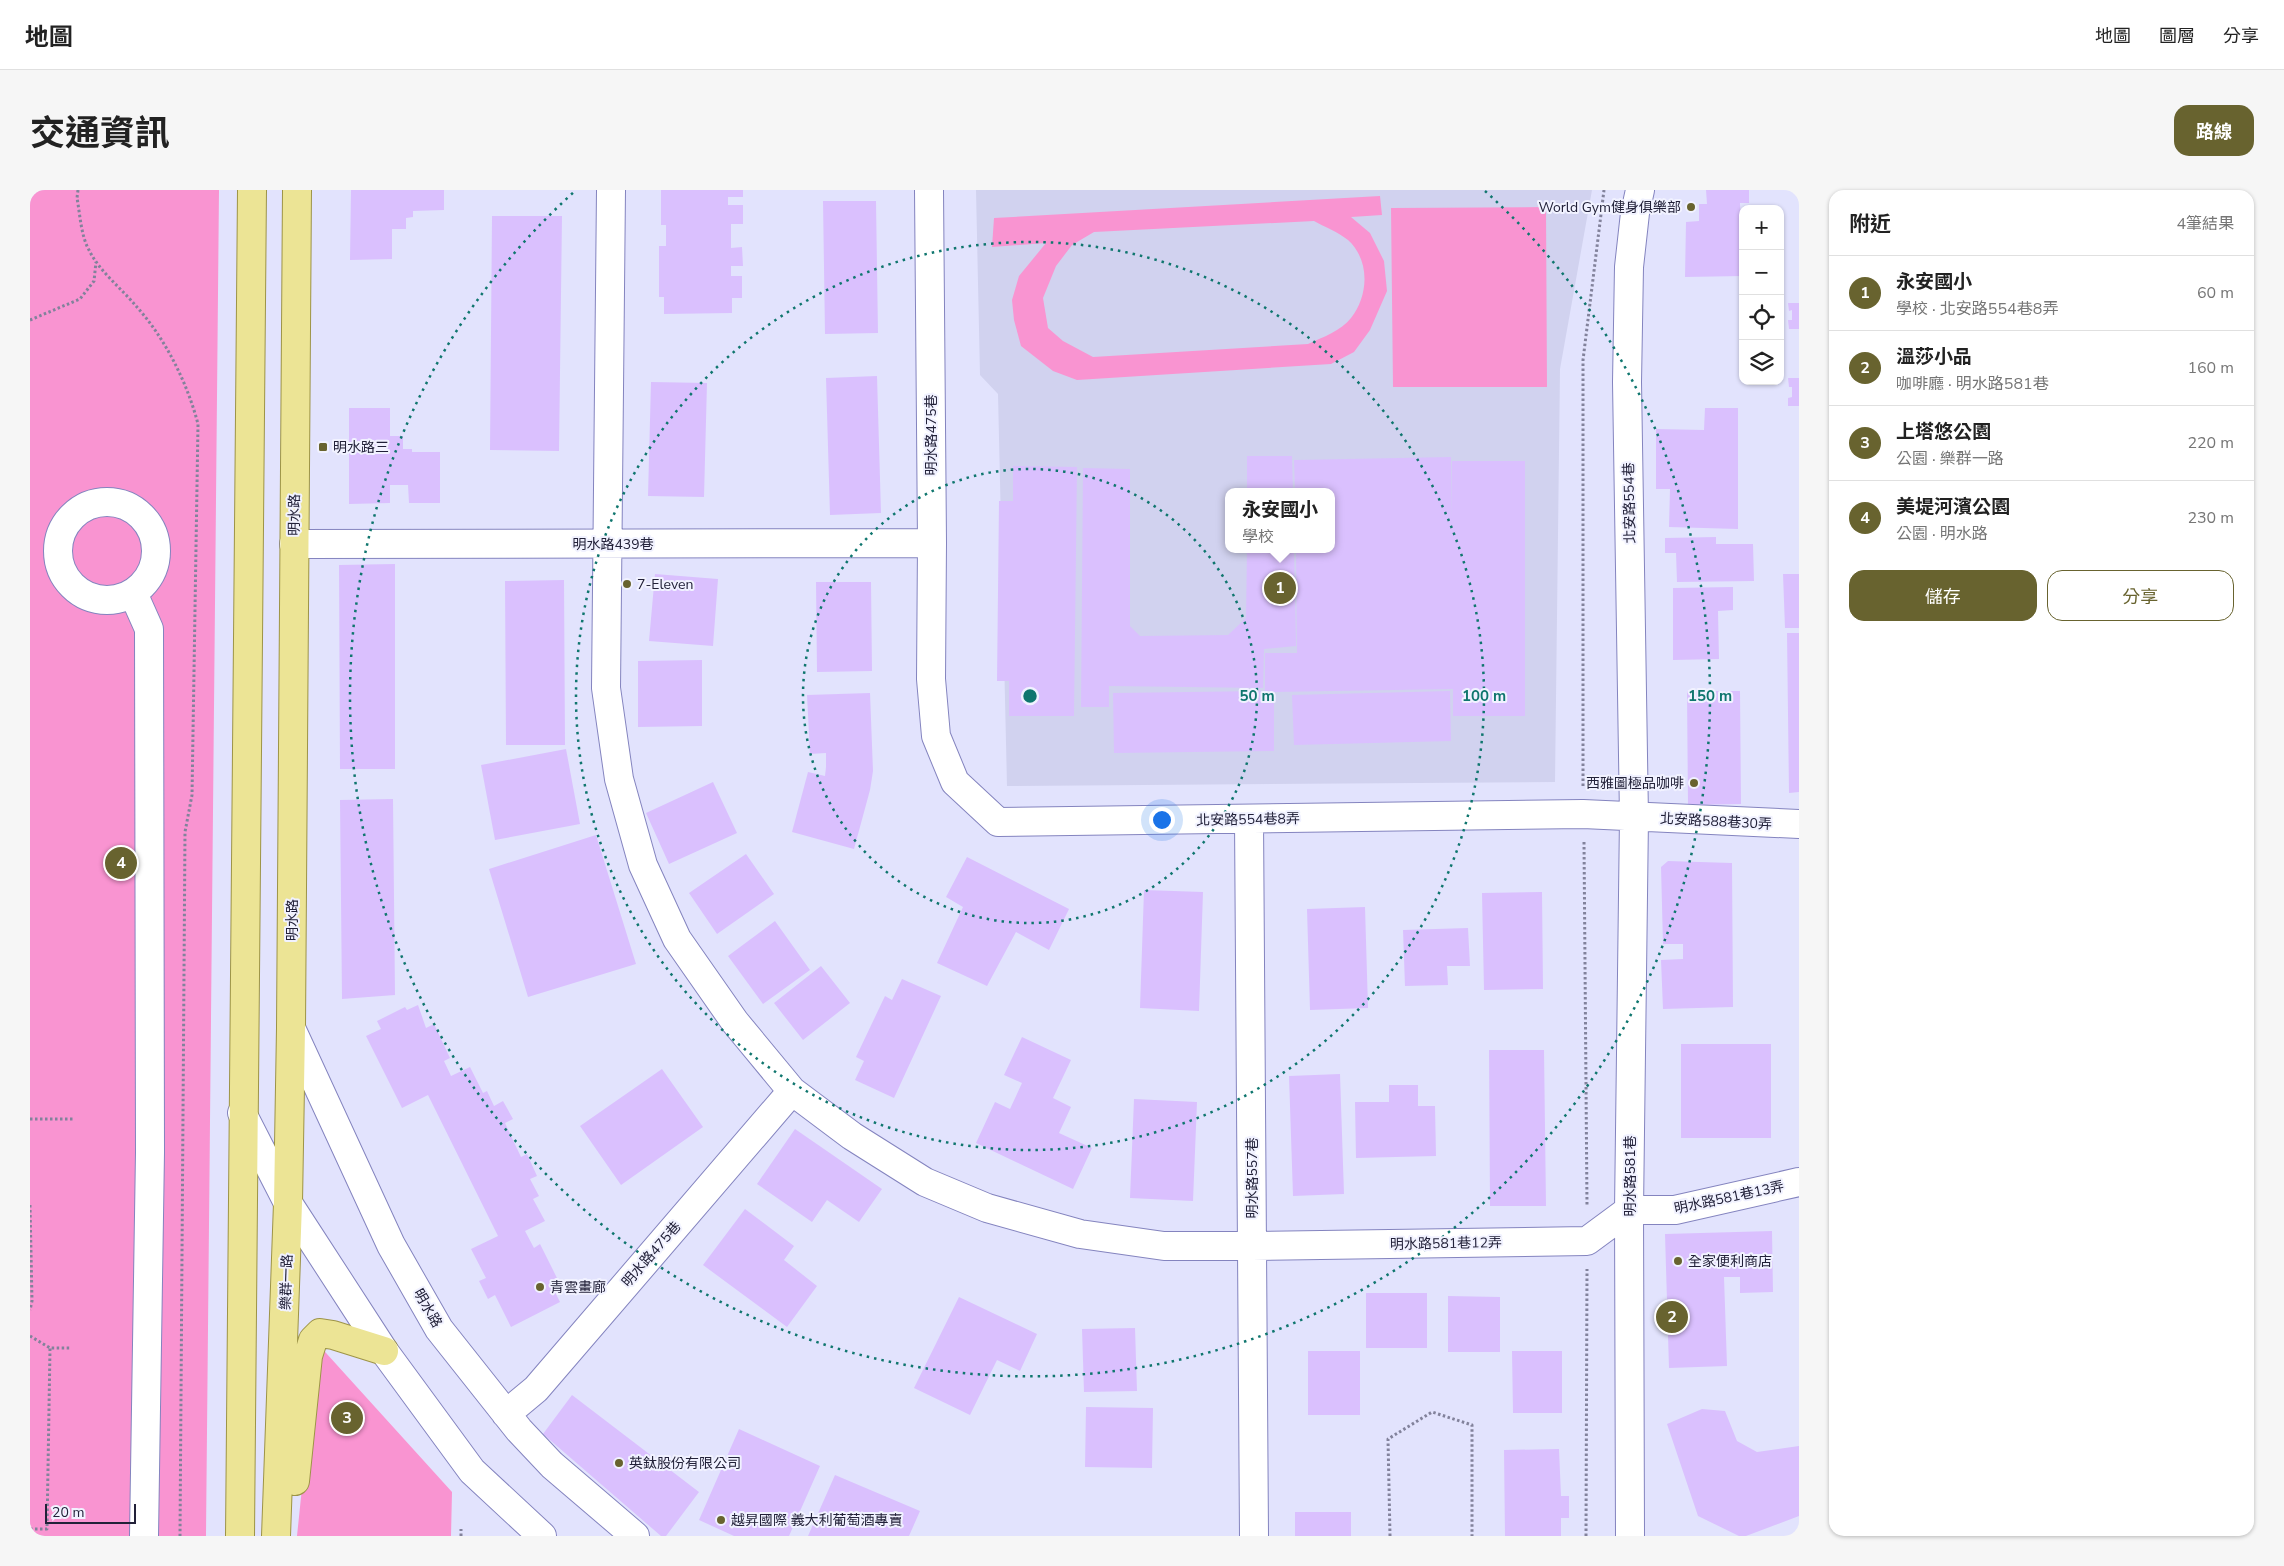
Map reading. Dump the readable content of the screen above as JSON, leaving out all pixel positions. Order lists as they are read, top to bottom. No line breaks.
{"streets":{"main road":["明水路","樂群一路"],"street":["明水路475巷","北安路554巷","明水路439巷","北安路554巷8弄","北安路588巷30弄","明水路581巷","明水路557巷","明水路581巷13弄","明水路581巷12弄"]},"crossings":[["明水路475巷","明水路"],["明水路475巷","明水路439巷"],["明水路475巷","北安路554巷8弄"],["明水路475巷","明水路581巷12弄"],["北安路554巷","北安路554巷8弄"],["北安路554巷","北安路588巷30弄"],["北安路554巷","明水路581巷"],["明水路","明水路439巷"],["明水路","樂群一路"],["明水路439巷","明水路581巷12弄"],["北安路554巷8弄","北安路588巷30弄"],["北安路554巷8弄","明水路581巷"],["北安路554巷8弄","明水路557巷"],["北安路588巷30弄","明水路581巷"],["明水路581巷","明水路581巷13弄"],["明水路557巷","明水路581巷12弄"]],"places":{"other":["World Gym健身俱樂部","7-Eleven","西雅圖極品咖啡","全家便利商店","青雲畫廊","英鈦股份有限公司","越昇國際 義大利葡萄酒專賣"],"transit":["明水路三"]},"scale_bar":"20 m","page":{"header":"地圖","nav":["地圖","圖層","分享"],"title":"交通資訊","buttons":["路線",["儲存","分享"]],"heading":["附近","4筆結果"],"map_buttons":["+","−"],"list":[{"mark":"1","name":"永安國小","note":"學校 · 北安路554巷8弄","value":"60 m"},{"mark":"2","name":"溫莎小品","note":"咖啡廳 · 明水路581巷","value":"160 m"},{"mark":"3","name":"上塔悠公園","note":"公園 · 樂群一路","value":"220 m"},{"mark":"4","name":"美堤河濱公園","note":"公園 · 明水路","value":"230 m"}],"popup":["永安國小","學校"],"pins":["1","4","2","3"],"scale":"20 m"},"rings":["50 m","100 m","150 m"]}
